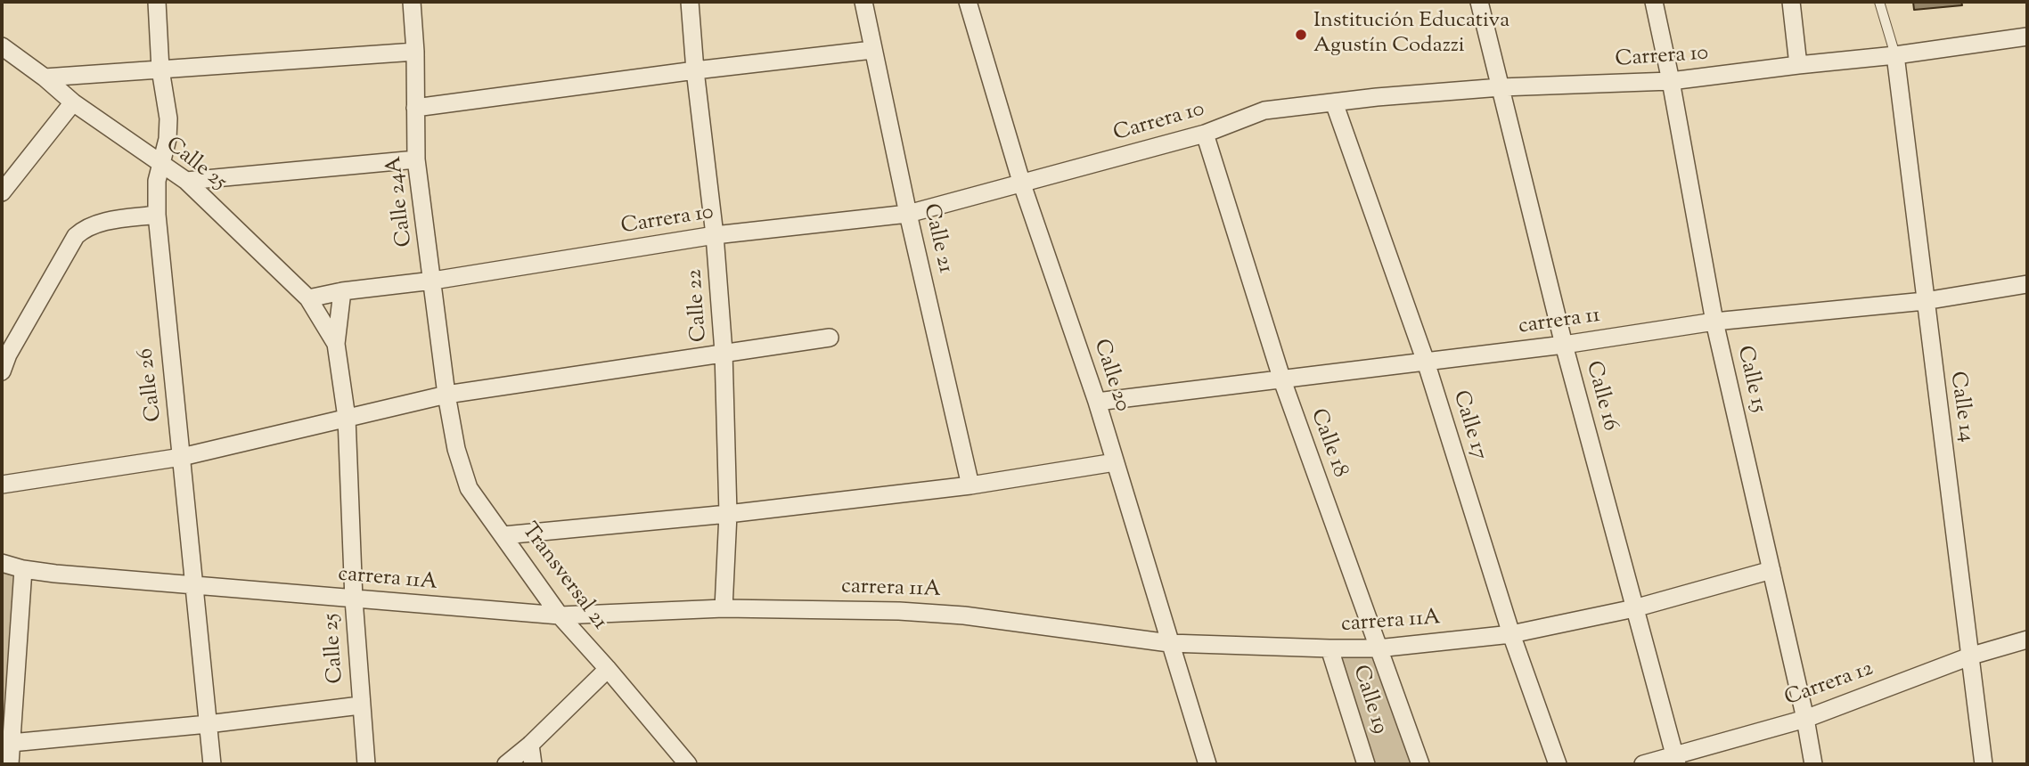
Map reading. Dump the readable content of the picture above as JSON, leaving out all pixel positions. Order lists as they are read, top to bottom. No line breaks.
{"streets":{"street":["Carrera 10","Calle 25","Calle 24A","Calle 21","Calle 22","carrera 11","Calle 20","Calle 15","Calle 26","Calle 16","Calle 14","Calle 17","Calle 18","Transversal 21","carrera 11A","Carrera 12","Calle 19"]},"crossings":[["Carrera 10","Calle 25"],["Carrera 10","Calle 24A"],["Carrera 10","Calle 21"],["Carrera 10","Calle 22"],["Carrera 10","Calle 20"],["Carrera 10","Calle 15"],["Carrera 10","Calle 16"],["Carrera 10","Calle 14"],["Carrera 10","Calle 17"],["Carrera 10","Calle 18"],["Calle 25","Calle 26"],["Calle 25","carrera 11A"],["Calle 24A","Transversal 21"],["Calle 22","carrera 11A"],["carrera 11","Calle 20"],["carrera 11","Calle 15"],["carrera 11","Calle 16"],["carrera 11","Calle 14"],["carrera 11","Calle 17"],["carrera 11","Calle 18"],["Calle 20","carrera 11A"],["Calle 15","carrera 11A"],["Calle 15","Carrera 12"],["Calle 26","carrera 11A"],["Calle 16","carrera 11A"],["Calle 16","Carrera 12"],["Calle 14","Carrera 12"],["Calle 17","carrera 11A"],["Calle 18","carrera 11A"],["Transversal 21","carrera 11A"],["carrera 11A","Calle 19"]],"places":["Institución Educativa Agustín Codazzi"]}
